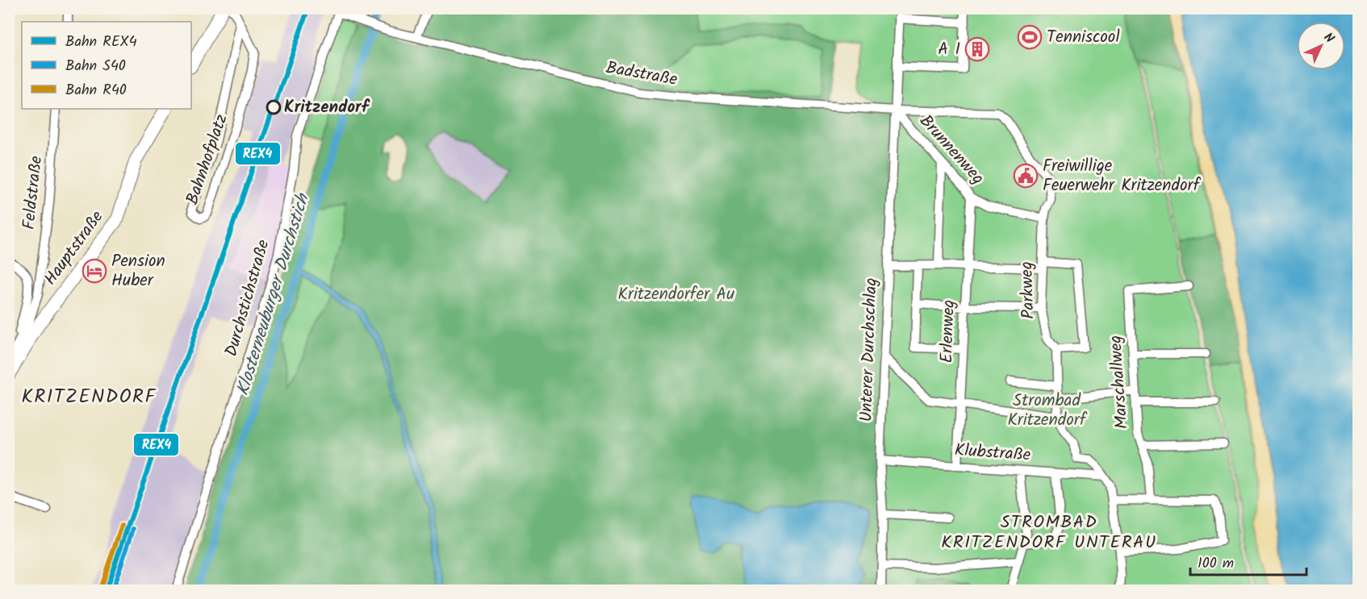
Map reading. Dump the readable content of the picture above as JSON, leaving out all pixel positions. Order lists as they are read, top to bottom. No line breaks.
{"streets":{"main road":["Hauptstraße"],"street":["Badstraße","Brunnenweg","Bahnhofplatz","Feldstraße","Parkweg","Durchstichstraße","Erlenweg","Unterer Durchschlag","Marschallweg","Klubstraße"]},"crossings":[["Badstraße","Brunnenweg"],["Badstraße","Parkweg"],["Badstraße","Durchstichstraße"],["Badstraße","Unterer Durchschlag"],["Brunnenweg","Parkweg"],["Brunnenweg","Erlenweg"],["Brunnenweg","Unterer Durchschlag"],["Erlenweg","Klubstraße"],["Unterer Durchschlag","Klubstraße"]],"districts":["KRITZENDORF","STROMBAD KRITZENDORF UNTERAU"],"water":["Klosterneuburger Durchstich"],"parks":["Kritzendorfer Au","Strombad Kritzendorf"],"places":{"sports":["Tenniscool"],"building":["A I"],"other":["Kritzendorf"],"public building":["Freiwillige Feuerwehr Kritzendorf"],"hotel":["Pension Huber"]},"lines":["rail line REX4","rail line R40","rail line S40"],"legend":["Bahn REX4","Bahn S40","Bahn R40"],"scale_bar":"100 m","north":"top right"}
